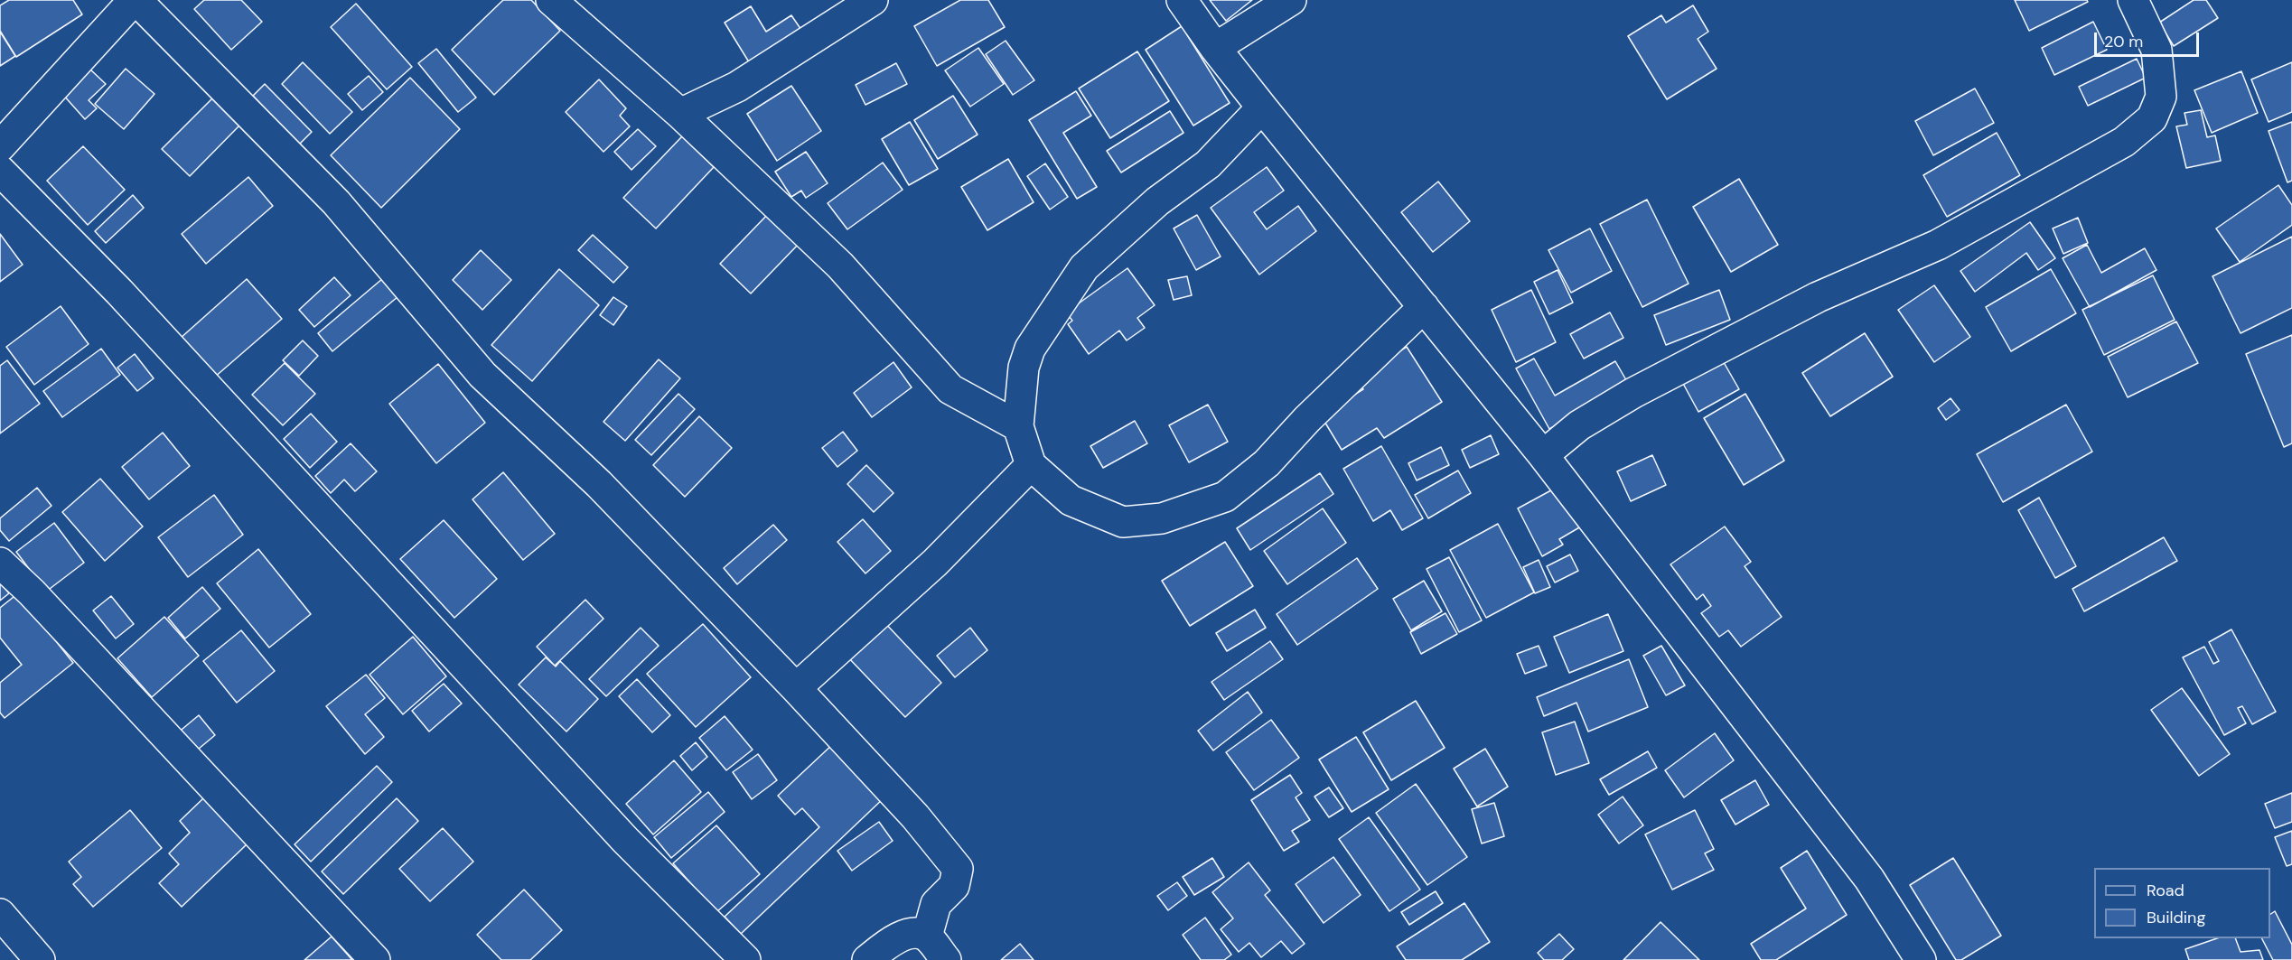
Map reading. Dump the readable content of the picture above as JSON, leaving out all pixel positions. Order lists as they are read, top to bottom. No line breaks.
{"legend":["Road","Building"],"scale_bar":"20 m"}
